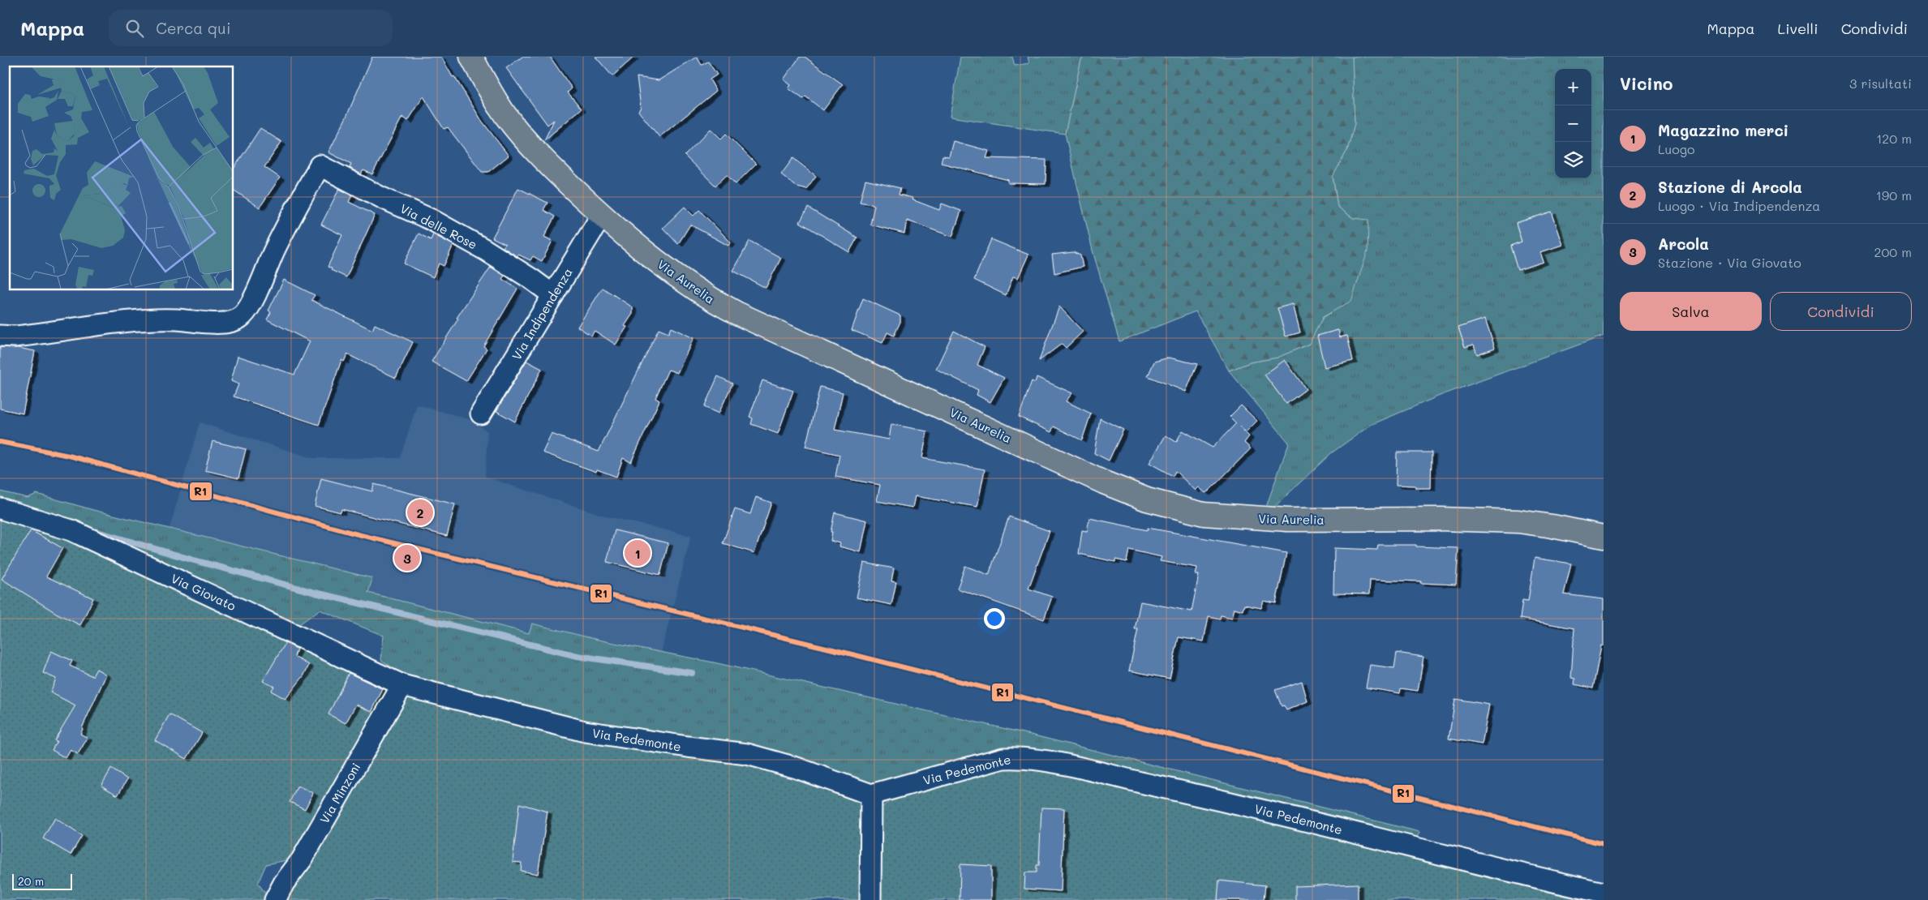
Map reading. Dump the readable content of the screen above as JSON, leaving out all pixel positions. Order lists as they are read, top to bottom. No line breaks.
{"streets":{"main road":["Via Aurelia"],"street":["Via delle Rose","Via Indipendenza","Via Giovato","Via Pedemonte","Via Minzoni"]},"crossings":[["Via delle Rose","Via Indipendenza"],["Via Aurelia","Via Indipendenza"],["Via Giovato","Via Pedemonte"],["Via Giovato","Via Minzoni"],["Via Pedemonte","Via Minzoni"]],"lines":["transit line R1"],"scale_bar":"20 m","page":{"header":"Mappa","search":"Cerca qui","nav":["Mappa","Livelli","Condividi"],"heading":["Vicino","3 risultati"],"map_buttons":["+","−"],"list":[{"mark":"1","name":"Magazzino merci","note":"Luogo","value":"120 m"},{"mark":"2","name":"Stazione di Arcola","note":"Luogo · Via Indipendenza","value":"190 m"},{"mark":"3","name":"Arcola","note":"Stazione · Via Giovato","value":"200 m"}],"buttons":["Salva","Condividi"],"pins":["2","1","3"],"scale":"20 m"}}
